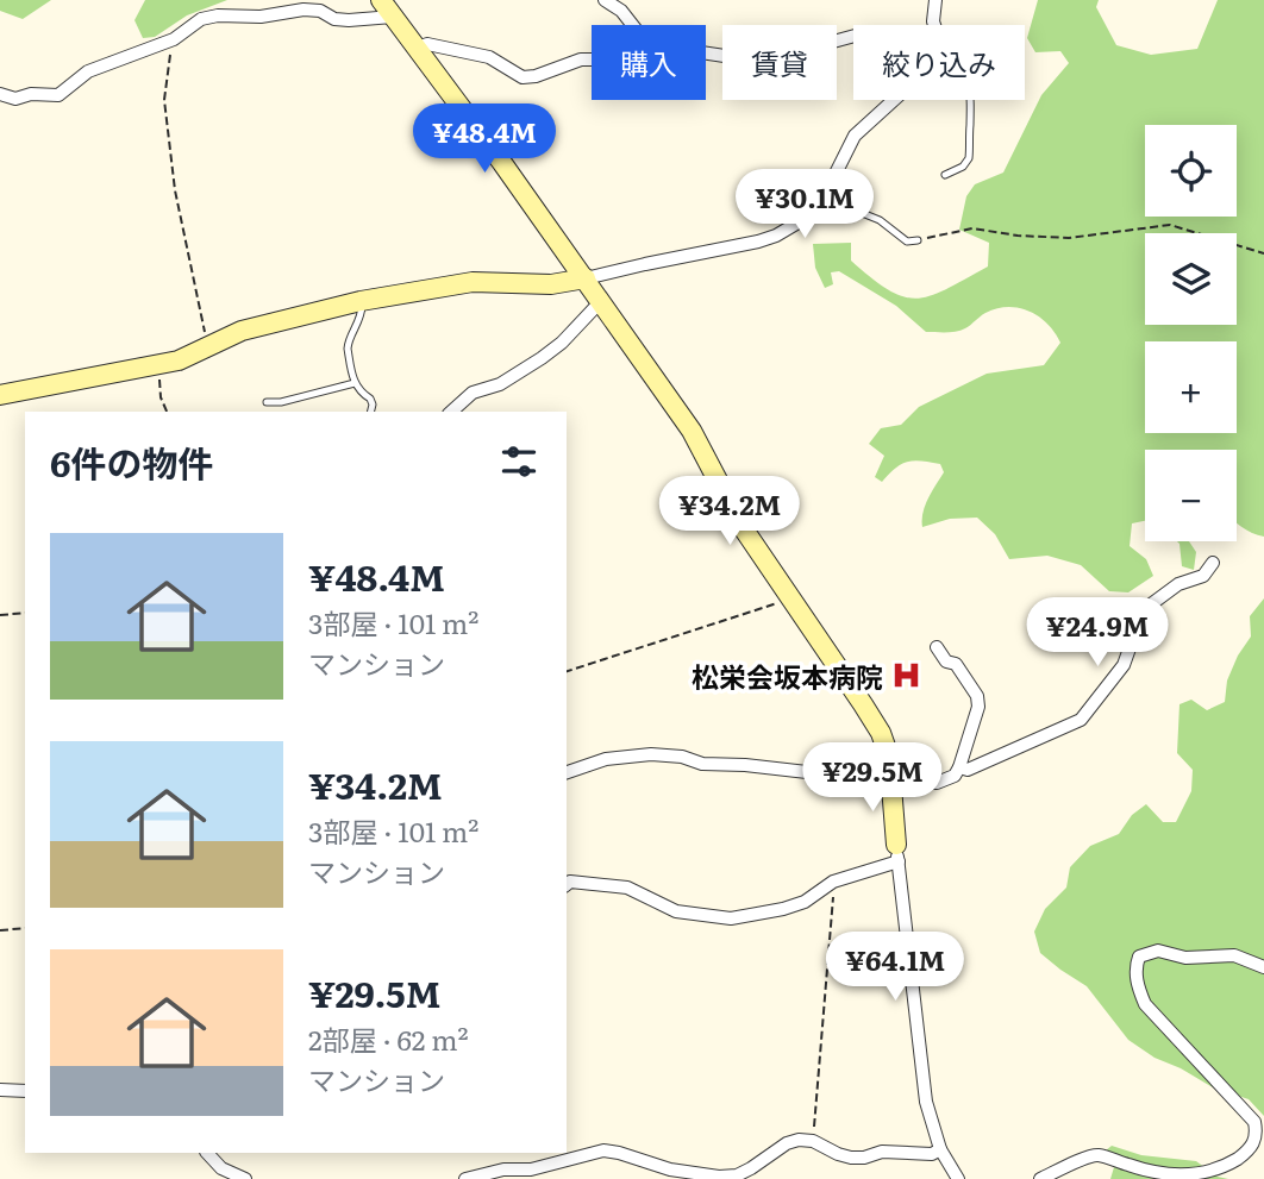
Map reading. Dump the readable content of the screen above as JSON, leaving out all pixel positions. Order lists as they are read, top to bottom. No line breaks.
{"places":{"hospital":["松栄会坂本病院"]},"page":{"chip":["購入","賃貸","絞り込み"],"price":["¥48.4M","¥30.1M","¥34.2M","¥24.9M","¥29.5M","¥64.1M"],"map_buttons":["+","−"],"heading":"6件の物件","list":[{"name":"¥48.4M","note":"3部屋 · 101 m² · マンション"},{"name":"¥34.2M","note":"3部屋 · 101 m² · マンション"},{"name":"¥29.5M","note":"2部屋 · 62 m² · マンション"}]}}
